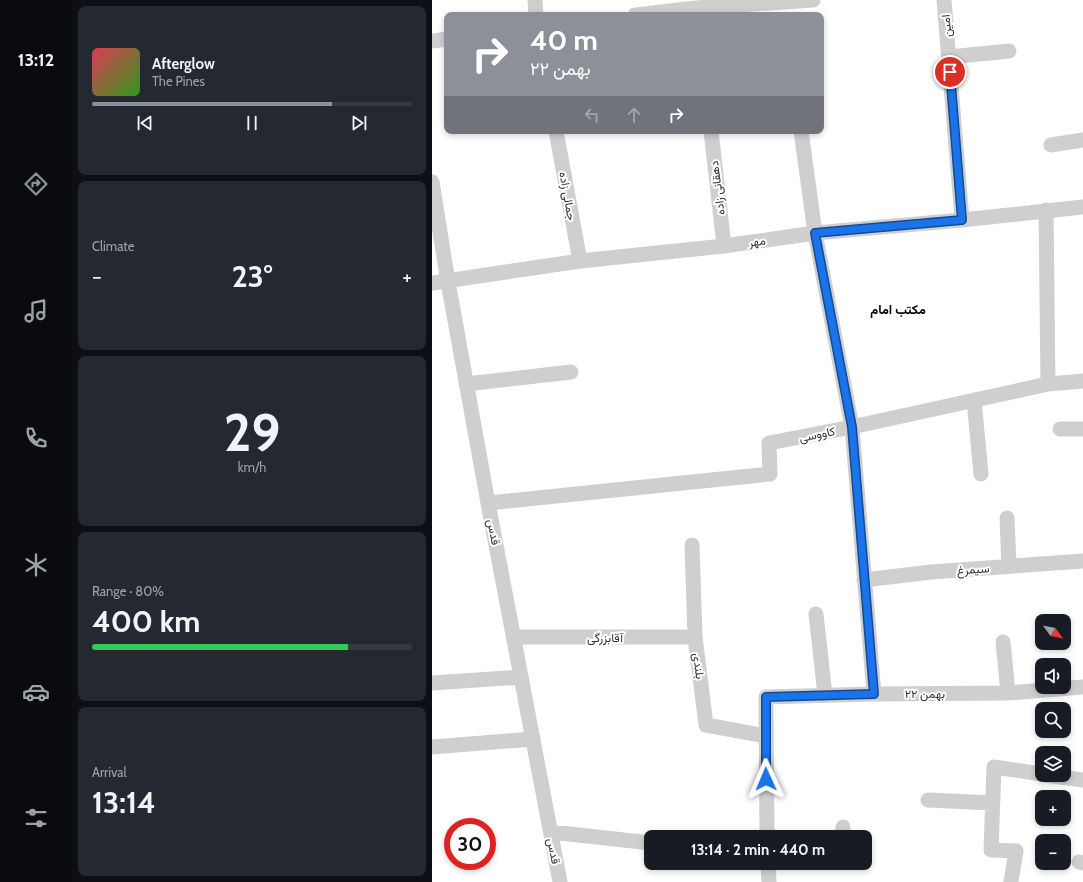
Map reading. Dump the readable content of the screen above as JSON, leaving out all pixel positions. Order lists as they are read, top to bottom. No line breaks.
{"streets":{"street":["امین","دهقانی زاده","جمالی زاده","مهر","کاووسی","قدس","سیمرغ","آقابزرگی","بلندی","۲۲ بهمن"]},"crossings":[["امین","مهر"],["دهقانی زاده","مهر"],["جمالی زاده","مهر"],["مهر","قدس"],["کاووسی","قدس"],["قدس","آقابزرگی"],["آقابزرگی","بلندی"],["بلندی","۲۲ بهمن"]],"districts":["مکتب امام"],"north":"bottom right","page":{"tabs":"13:12","turn":["40 m","۲۲ بهمن"],"song":["Afterglow","The Pines"],"tile":["Climate",["29","km/h"],["Range · 80%","400 km"],["Arrival","13:14"]],"heat":["−","23°","+"],"map_buttons":["+","−"],"limit":"30","trip":"13:14 · 2 min · 440 m"}}
